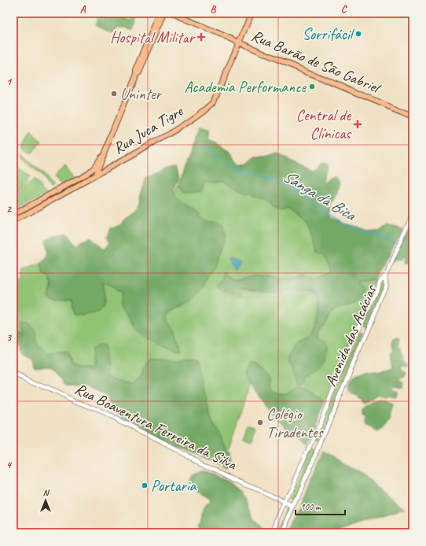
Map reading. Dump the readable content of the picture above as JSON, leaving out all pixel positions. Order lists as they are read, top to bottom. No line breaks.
{"streets":{"main road":["Rua Barão de São Gabriel","Rua Juca Tigre"],"street":["Avenida das Acácias","Rua Boaventura Ferreira da Silva"]},"crossings":[["Rua Barão de São Gabriel","Rua Juca Tigre"],["Avenida das Acácias","Rua Boaventura Ferreira da Silva"]],"water":["Sanga da Bica"],"places":{"other":["Sorrifácil","Academia Performance","Uninter","Colégio Tiradentes","Portaria"],"health":["Hospital Militar","Central de Clínicas"]},"scale_bar":"100 m","north":"top","grid":{"columns":["A","B","C"],"rows":["1","2","3","4"]}}
